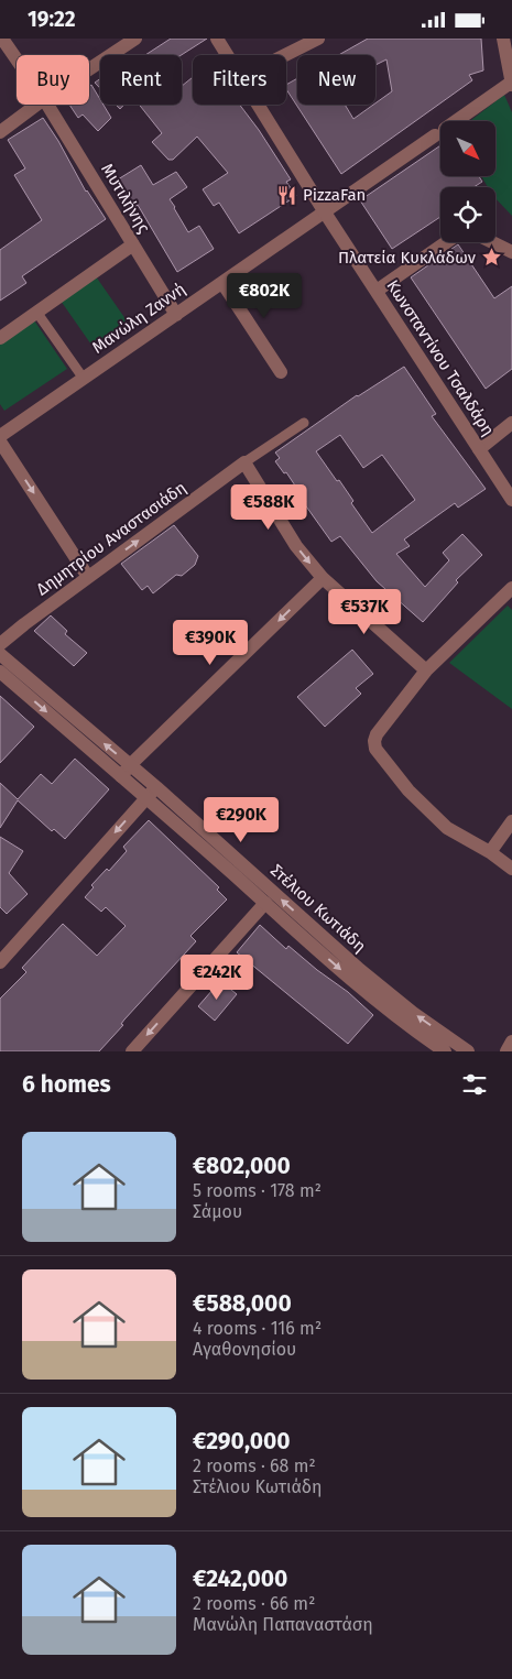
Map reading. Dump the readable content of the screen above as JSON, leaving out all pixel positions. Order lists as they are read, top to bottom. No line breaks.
{"streets":{"street":["Μυτιλήνης","Μανώλη Ζαννή","Κωνσταντίνου Τσαλδάρη","Δημητρίου Αναστασιάδη","Στέλιου Κωτιάδη"]},"crossings":[["Μυτιλήνης","Μανώλη Ζαννή"],["Μανώλη Ζαννή","Κωνσταντίνου Τσαλδάρη"]],"one_way":["Δημητρίου Αναστασιάδη"],"places":{"restaurant":["PizzaFan"],"place":["Πλατεία Κυκλάδων"]},"north":"bottom right","page":{"status":"19:22","chip":["Buy","Rent","Filters","New"],"price":["€802K","€588K","€537K","€390K","€290K","€242K"],"heading":"6 homes","list":[{"name":"€802,000","note":"5 rooms · 178 m² · Σάμου"},{"name":"€588,000","note":"4 rooms · 116 m² · Αγαθονησίου"},{"name":"€290,000","note":"2 rooms · 68 m² · Στέλιου Κωτιάδη"},{"name":"€242,000","note":"2 rooms · 66 m² · Μανώλη Παπαναστάση"}]}}
